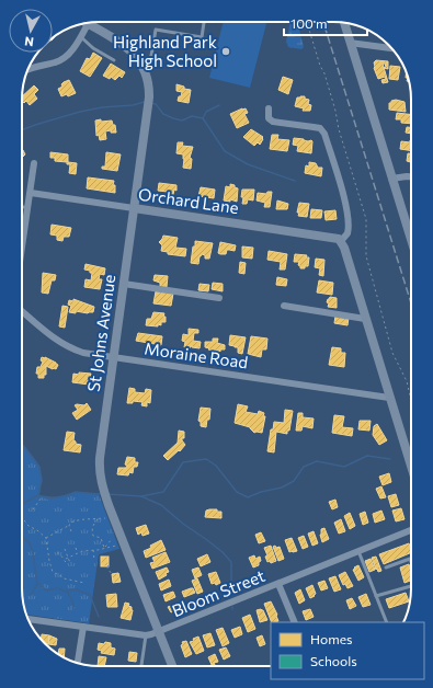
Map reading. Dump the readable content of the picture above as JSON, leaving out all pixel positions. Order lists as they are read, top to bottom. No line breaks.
{"streets":{"street":["Orchard Lane","St Johns Avenue","Moraine Road","Bloom Street"]},"crossings":[["Orchard Lane","St Johns Avenue"],["St Johns Avenue","Moraine Road"],["St Johns Avenue","Bloom Street"]],"places":["Highland Park High School"],"legend":["Homes","Schools"],"scale_bar":"100 m","north":"bottom"}
